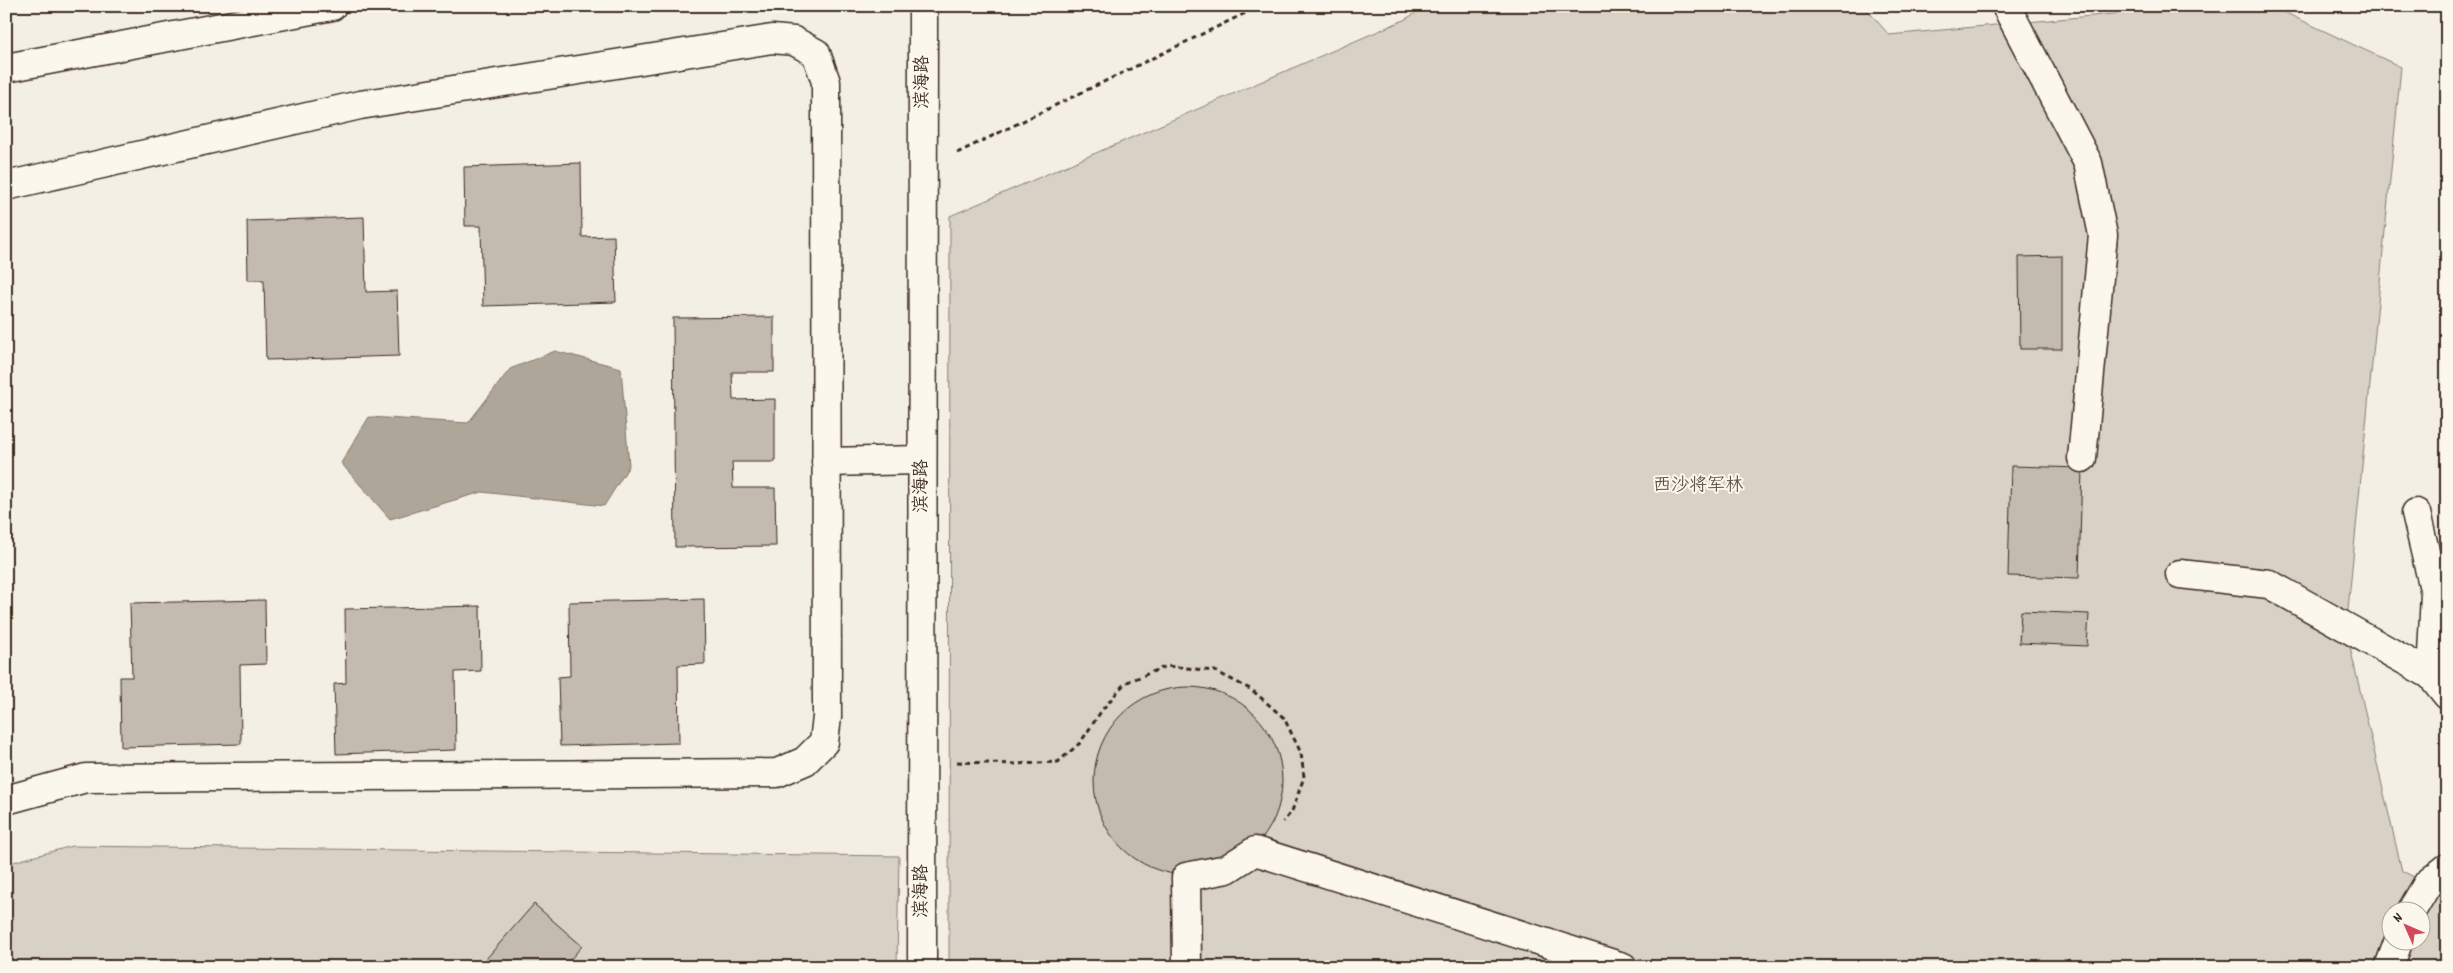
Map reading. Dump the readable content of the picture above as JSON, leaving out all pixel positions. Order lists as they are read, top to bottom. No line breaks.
{"streets":{"main road":["滨海路"]},"parks":["西沙将军林"],"north":"top left"}
